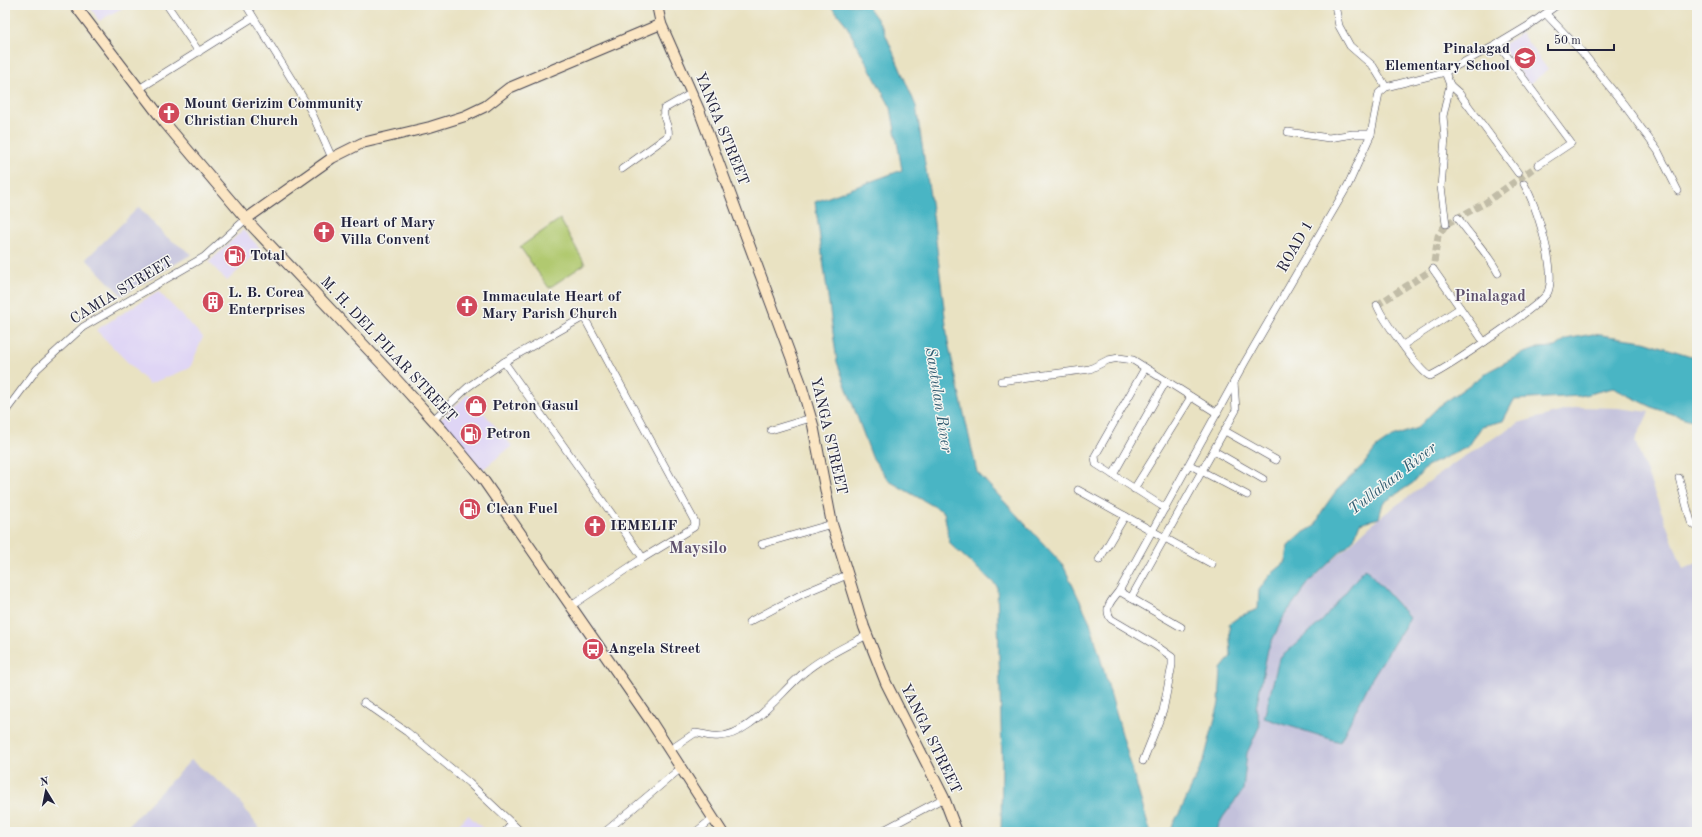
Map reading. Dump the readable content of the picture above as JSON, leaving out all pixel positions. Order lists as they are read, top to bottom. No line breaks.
{"streets":{"street":["YANGA STREET","ROAD 1","CAMIA STREET","M. H. DEL PILAR STREET"]},"crossings":[["CAMIA STREET","M. H. DEL PILAR STREET"]],"districts":["Pinalagad","Maysilo"],"water":["Santulan River","Tullahan River"],"places":{"school or university":["Pinalagad Elementary School"],"church":["Mount Gerizim Community Christian Church","Heart of Mary Villa Convent","Immaculate Heart of Mary Parish Church","IEMELIF"],"fuel station":["Total","Petron","Clean Fuel"],"building":["L. B. Corea Enterprises"],"shop":["Petron Gasul"],"bus stop":["Angela Street"]},"scale_bar":"50 m","north":"top"}
